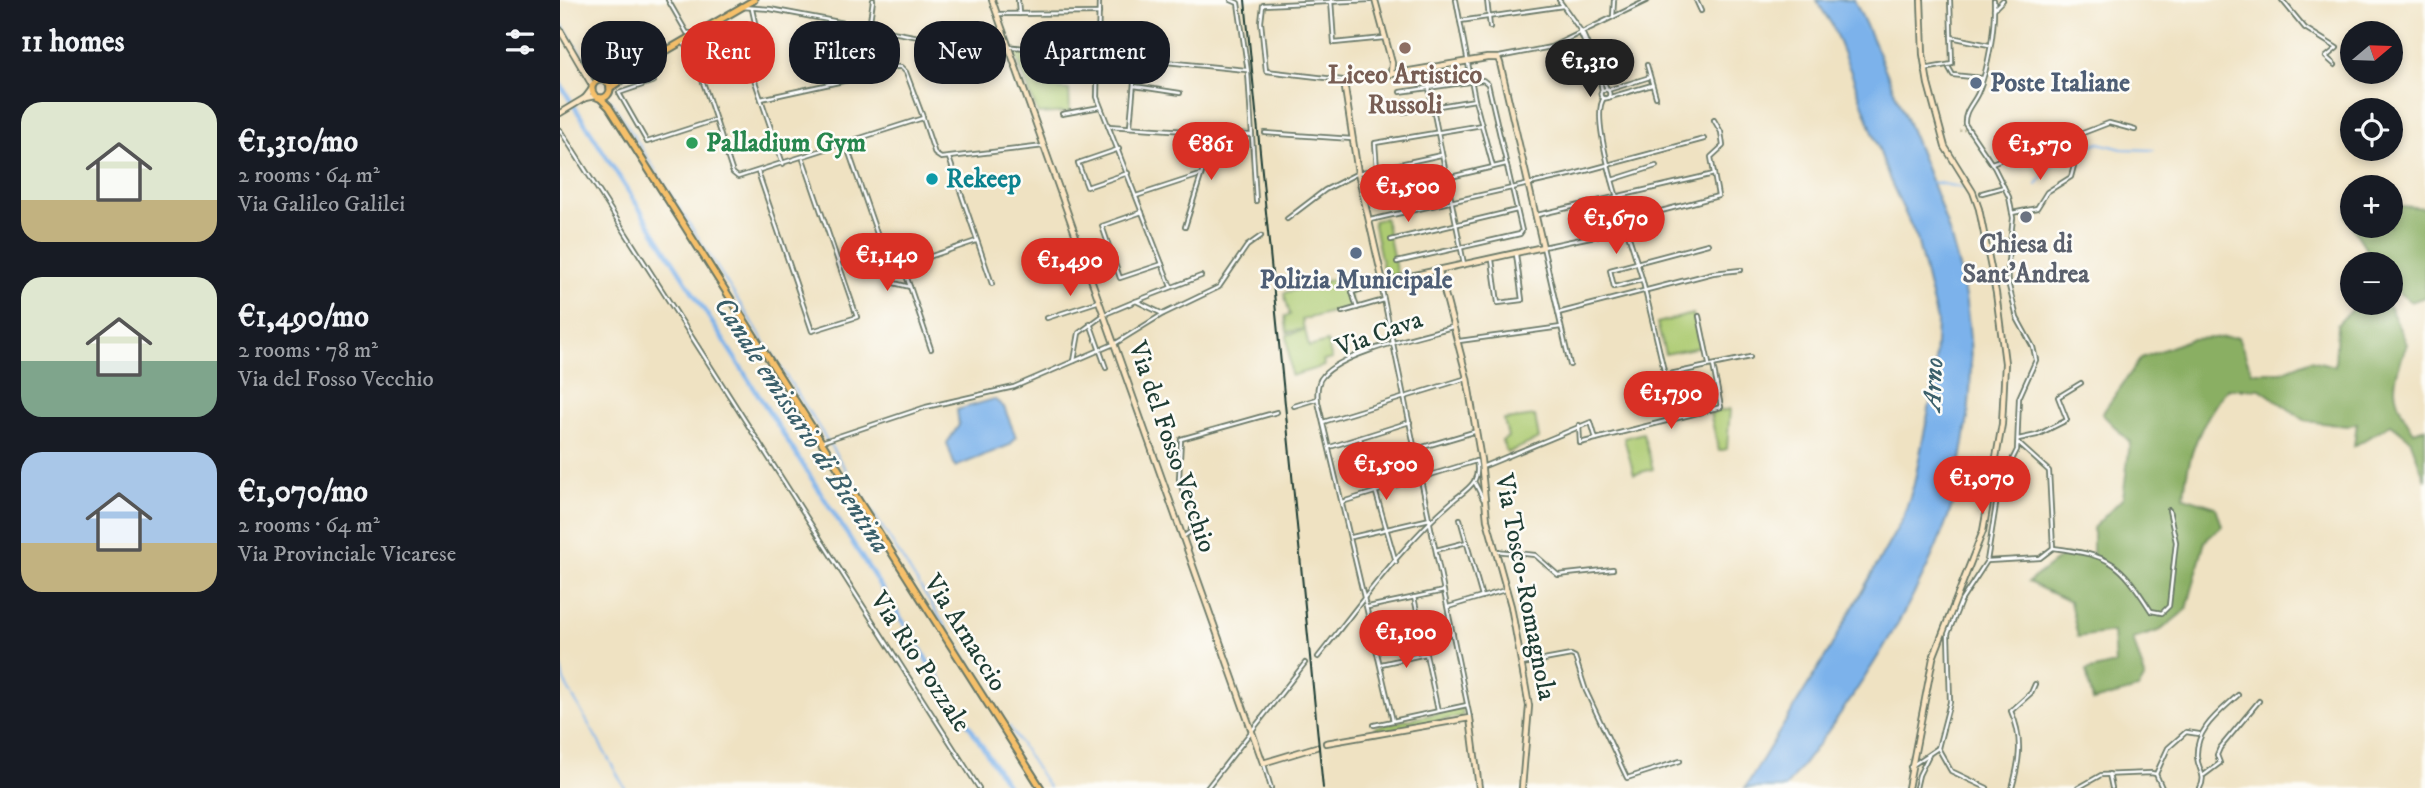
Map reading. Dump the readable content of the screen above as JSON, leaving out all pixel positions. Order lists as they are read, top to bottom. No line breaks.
{"streets":{"main road":["Via del Fosso Vecchio","Via Tosco-Romagnola","Via Arnaccio"],"street":["Via Cava","Via Rio Pozzale"]},"crossings":[["Via Cava","Via Tosco-Romagnola"]],"water":["Arno","Canale emissario di Bientina"],"places":["Liceo Artistico Russoli","Poste Italiane","Palladium Gym","Rekeep","Chiesa di Sant'Andrea","Polizia Municipale"],"north":"right","page":{"heading":"11 homes","map_buttons":["+","−"],"chip":["Buy","Rent","Filters","New","Apartment"],"price":["€1,310","€861","€1,570","€1,500","€1,670","€1,140","€1,490","€1,790","€1,500","€1,070","€1,100"],"list":[{"name":"€1,310/mo","note":"2 rooms · 64 m² · Via Galileo Galilei"},{"name":"€1,490/mo","note":"2 rooms · 78 m² · Via del Fosso Vecchio"},{"name":"€1,070/mo","note":"2 rooms · 64 m² · Via Provinciale Vicarese"}]}}
